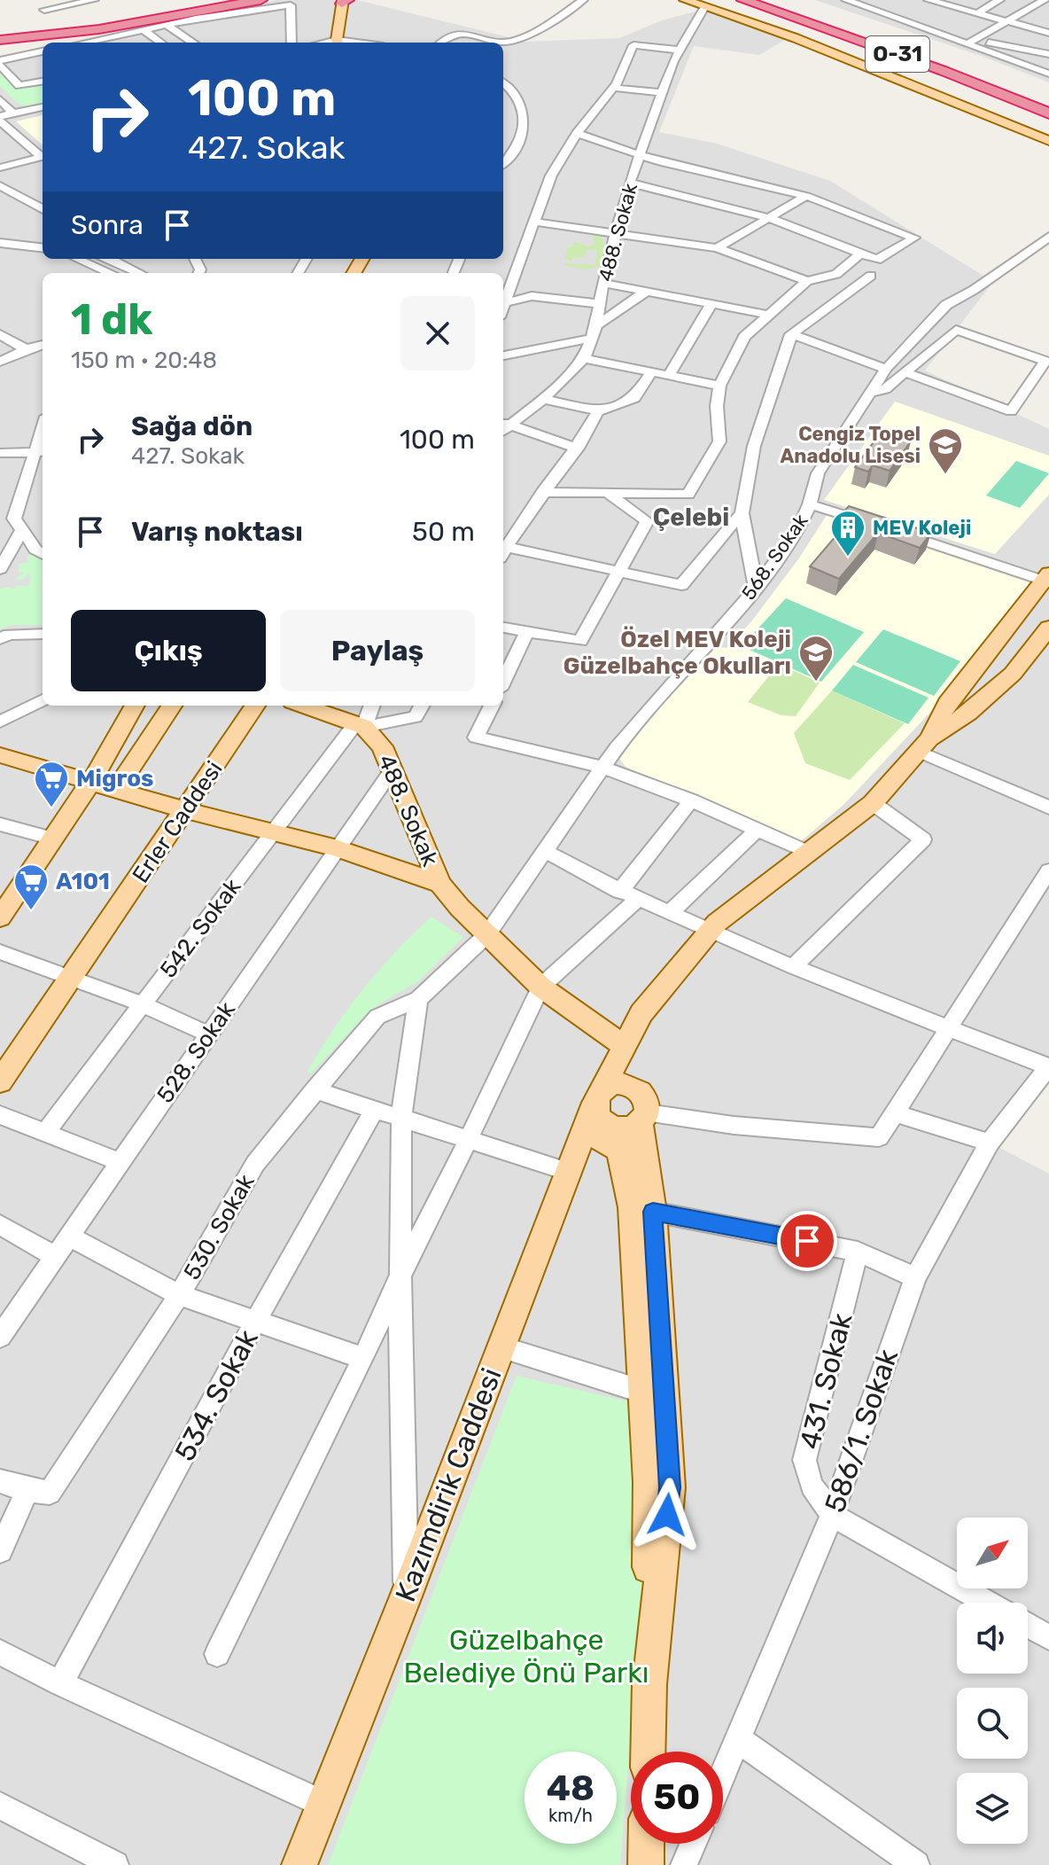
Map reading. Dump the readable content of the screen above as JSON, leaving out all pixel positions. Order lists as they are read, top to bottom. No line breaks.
{"streets":{"highway":["O-31"],"main road":["488. Sokak","Erler Caddesi","Kazımdirik Caddesi"],"street":["568. Sokak","542. Sokak","528. Sokak","530. Sokak","431. Sokak","534. Sokak","586/1. Sokak"]},"crossings":[["488. Sokak","542. Sokak"],["488. Sokak","528. Sokak"],["568. Sokak","530. Sokak"],["431. Sokak","586/1. Sokak"]],"districts":["Çelebi"],"parks":["Güzelbahçe Belediye Önü Parkı"],"places":{"school or university":["Cengiz Topel Anadolu Lisesi","Özel MEV Koleji Güzelbahçe Okulları"],"building":["MEV Koleji"],"supermarket":["Migros","A101"]},"north":"top right","page":{"turn":["100 m","427. Sokak"],"then":"Sonra","heading":["1 dk","150 m · 20:48"],"list":[{"name":"Sağa dön","note":"427. Sokak","value":"100 m"},{"name":"Varış noktası","value":"50 m"}],"buttons":["Çıkış","Paylaş"],"speed":"48 km/h","limit":"50"}}
